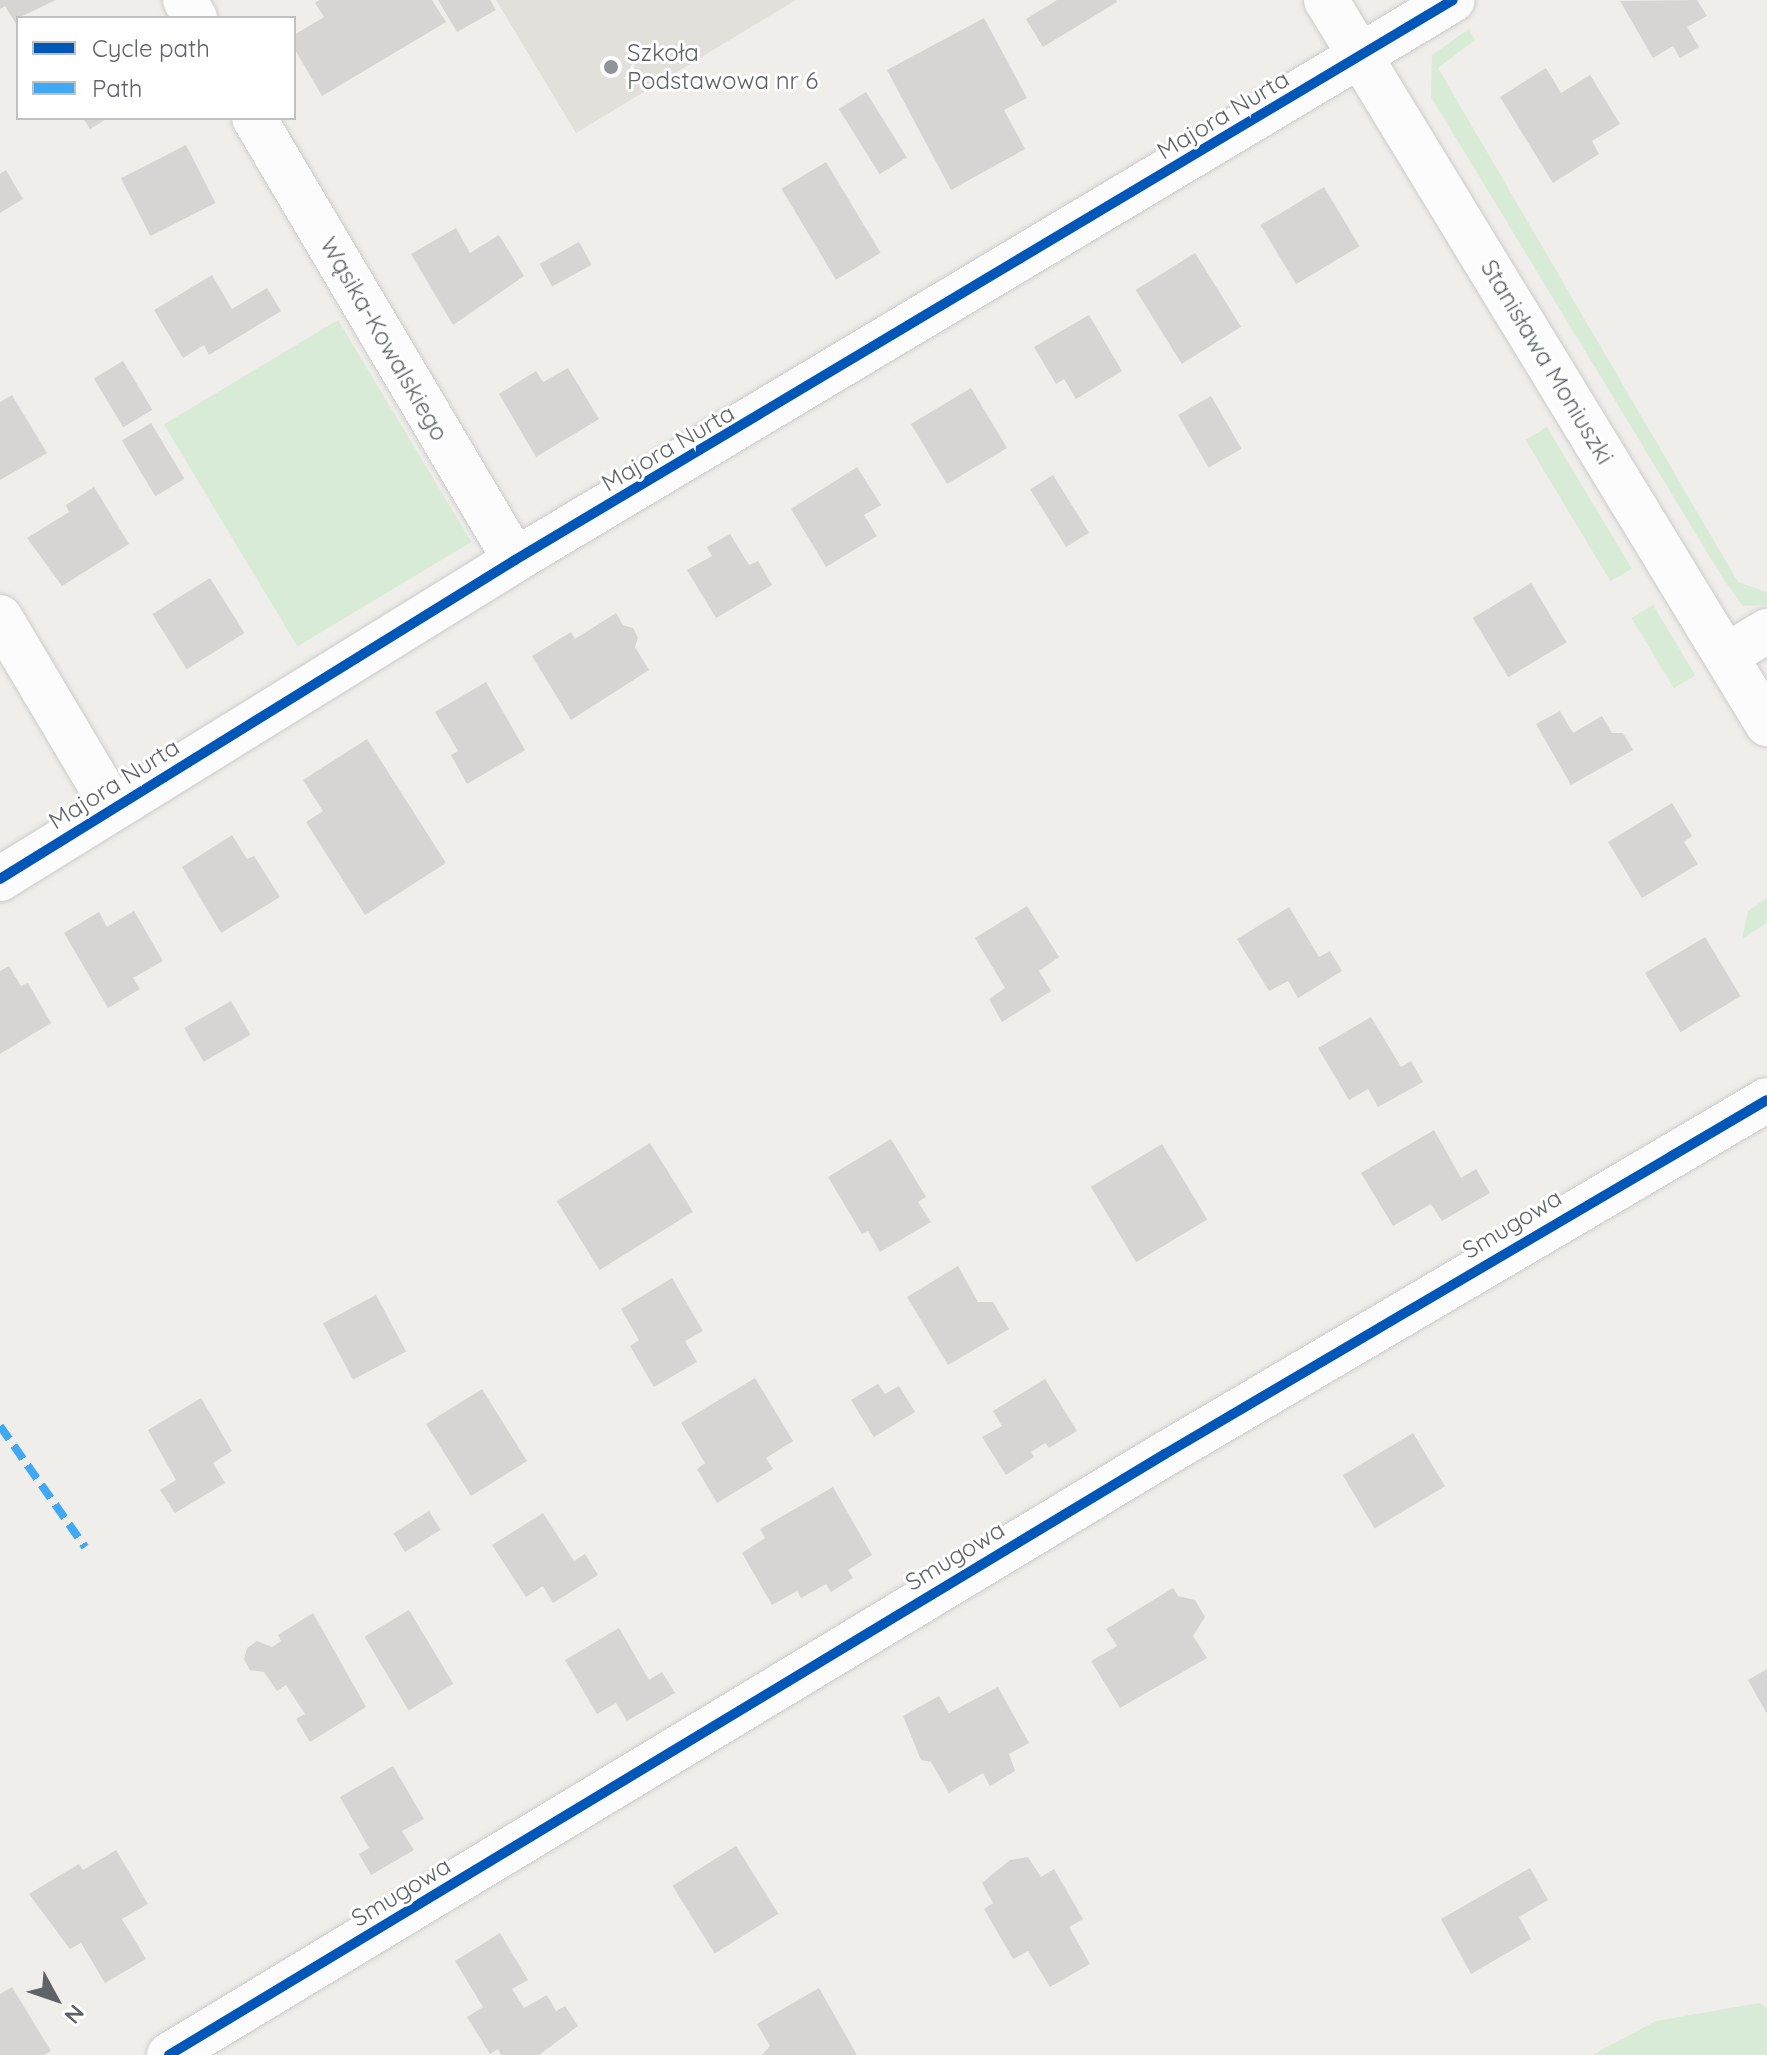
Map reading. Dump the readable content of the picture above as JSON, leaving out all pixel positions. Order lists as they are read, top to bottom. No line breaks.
{"streets":{"street":["Majora Nurta","Wąsika-Kowalskiego","Stanisława Moniuszki","Smugowa"]},"crossings":[["Majora Nurta","Wąsika-Kowalskiego"],["Majora Nurta","Stanisława Moniuszki"]],"places":["Szkoła Podstawowa nr 6"],"legend":["Cycle path","Path"],"north":"bottom right"}
